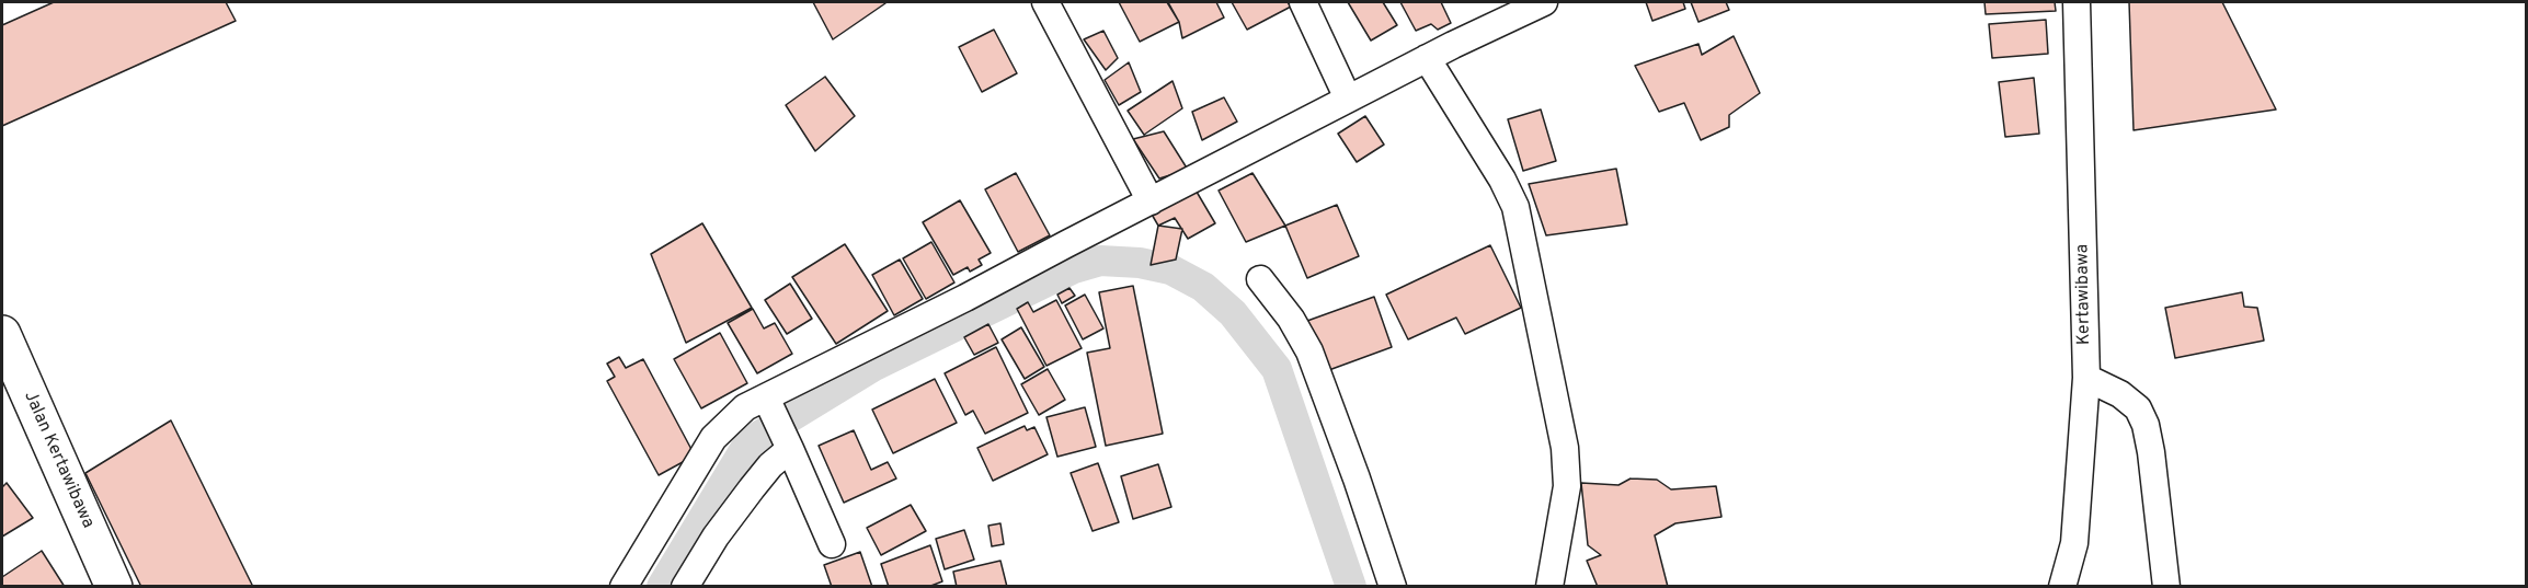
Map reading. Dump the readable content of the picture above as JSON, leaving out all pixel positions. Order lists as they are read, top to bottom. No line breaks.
{"streets":{"street":["Kertawibawa","Jalan Kertawibawa"]}}
